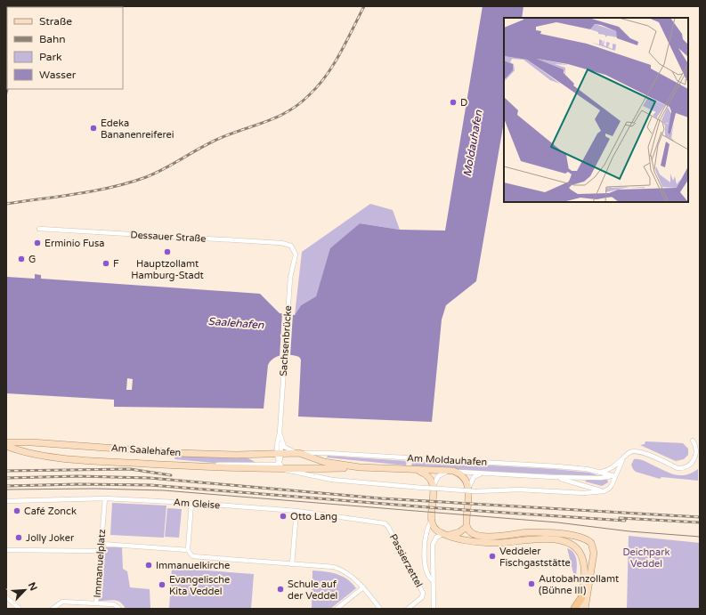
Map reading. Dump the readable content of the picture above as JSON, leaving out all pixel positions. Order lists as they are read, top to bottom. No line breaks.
{"streets":{"main road":["Am Saalehafen","Am Moldauhafen"],"street":["Dessauer Straße","Sachsenbrücke","Am Gleise","Passierzettel","Immanuelplatz"]},"crossings":[["Dessauer Straße","Sachsenbrücke"],["Sachsenbrücke","Am Saalehafen"],["Sachsenbrücke","Am Moldauhafen"],["Am Saalehafen","Am Moldauhafen"],["Am Gleise","Passierzettel"],["Am Gleise","Immanuelplatz"]],"water":["Moldauhafen","Saalehafen"],"parks":["Deichpark Veddel"],"places":["D","Edeka Bananenreiferei","Erminio Fusa","Hauptzollamt Hamburg-Stadt","G","F","Café Zonck","Otto Lang","Jolly Joker","Veddeler Fischgaststätte","Immanuelkirche","Autobahnzollamt (Bühne III)","Evangelische Kita Veddel","Schule auf der Veddel"],"legend":["Straße","Bahn","Park","Wasser"],"north":"top right"}
